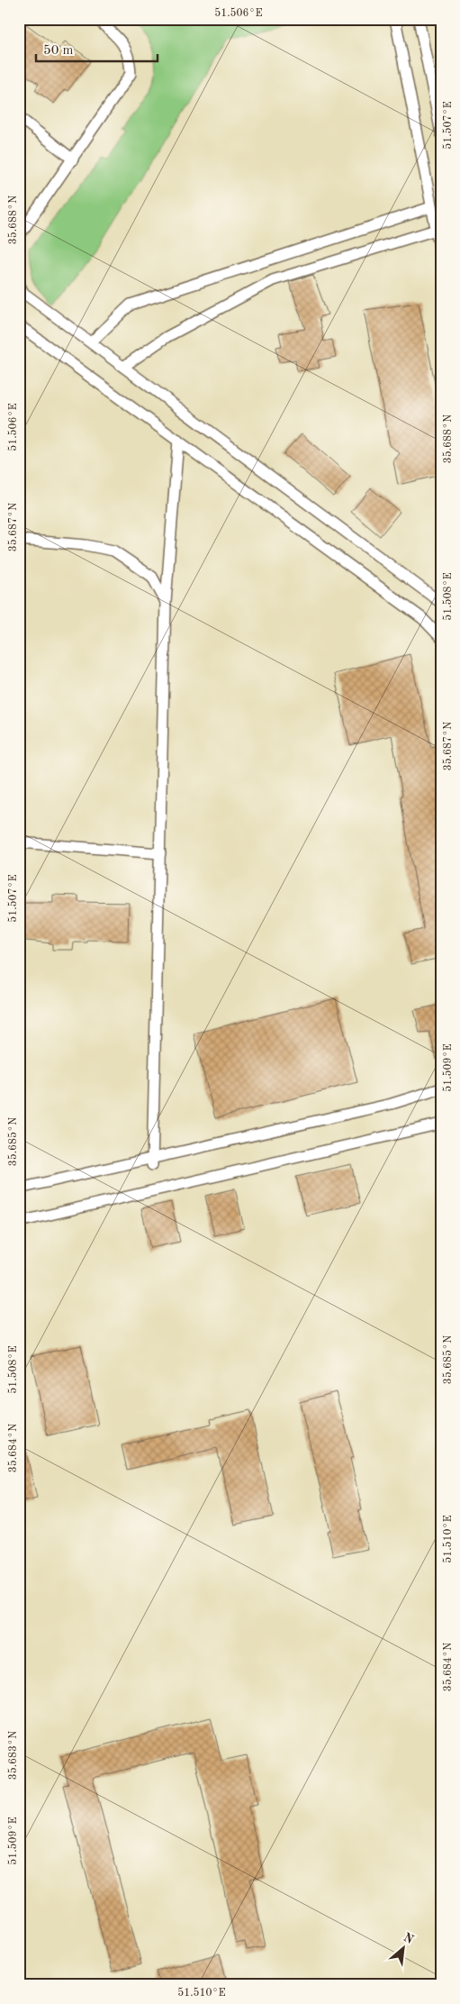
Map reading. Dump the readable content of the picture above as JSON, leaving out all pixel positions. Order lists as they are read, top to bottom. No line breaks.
{"scale_bar":"50 m","north":"top right","coordinates":["51.506°E","51.507°E","35.688°N","35.687°N","51.508°E","51.509°E","35.685°N","35.684°N","51.510°E","35.683°N"]}
